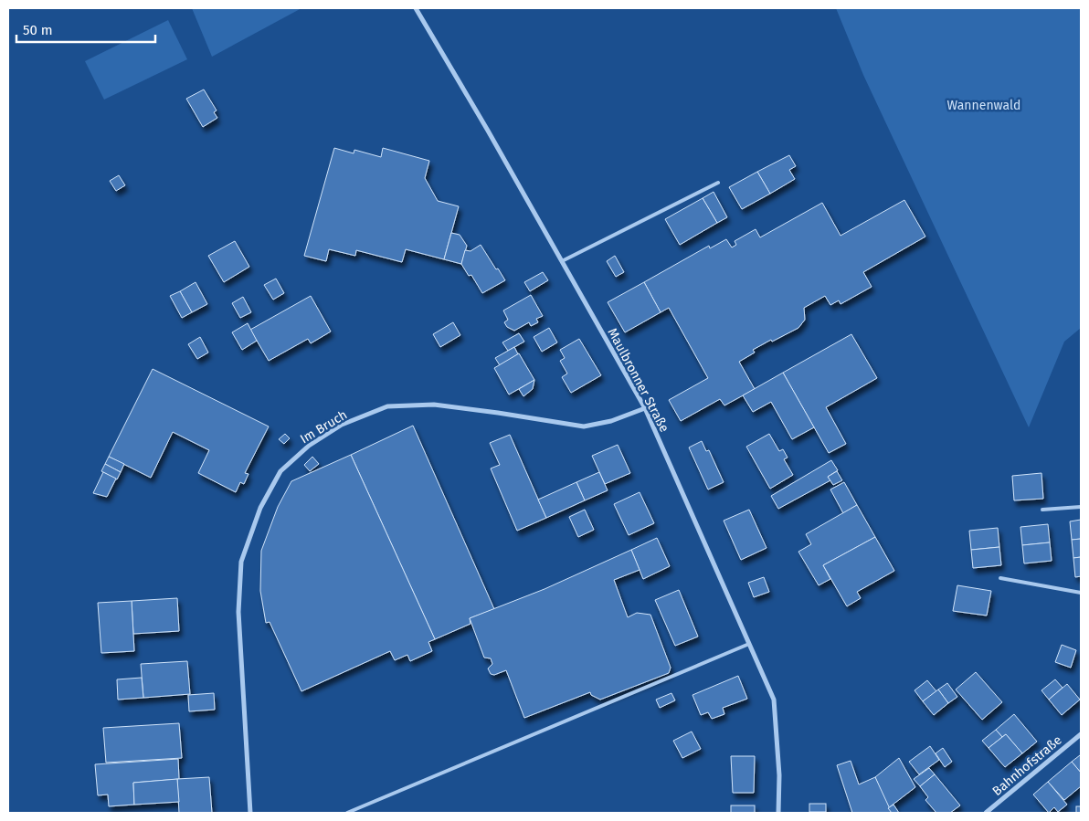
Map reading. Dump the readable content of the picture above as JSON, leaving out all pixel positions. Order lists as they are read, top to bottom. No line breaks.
{"streets":{"street":["Maulbronner Straße","Im Bruch","Bahnhofstraße"]},"crossings":[["Maulbronner Straße","Im Bruch"]],"parks":["Wannenwald"],"scale_bar":"50 m"}
